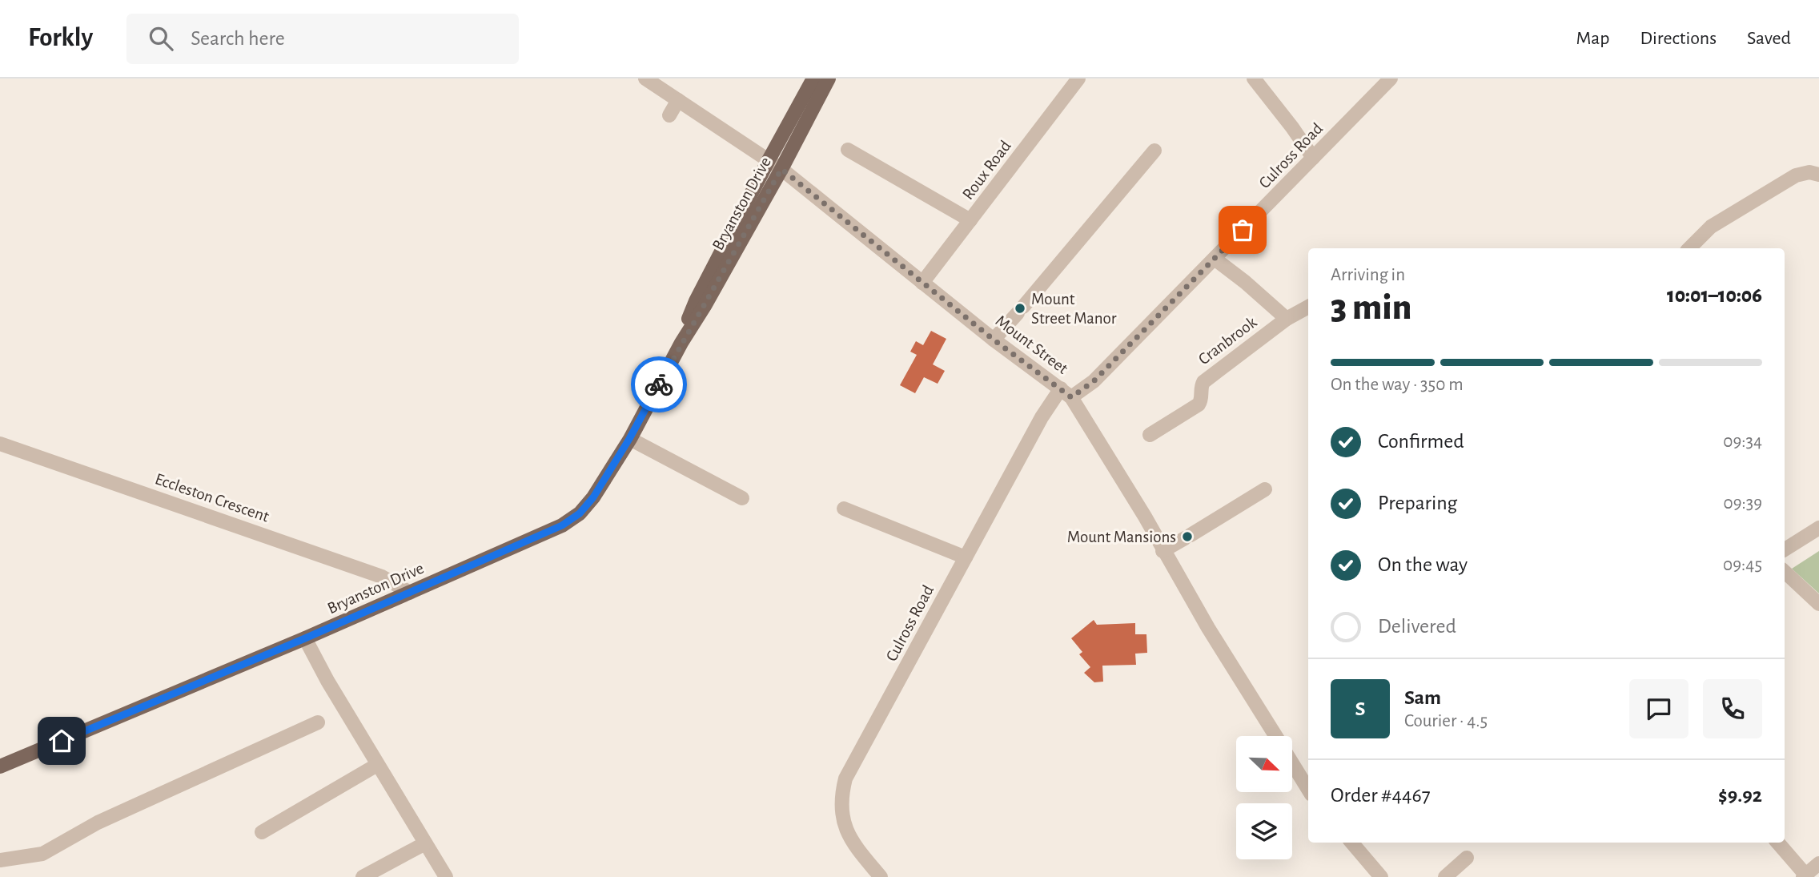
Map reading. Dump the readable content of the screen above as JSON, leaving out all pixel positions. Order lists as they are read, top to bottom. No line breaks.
{"streets":{"main road":["Bryanston Drive"],"street":["Culross Road","Roux Road","Cranbrook","Mount Street","Eccleston Crescent"]},"crossings":[["Culross Road","Cranbrook"],["Culross Road","Mount Street"],["Roux Road","Mount Street"],["Bryanston Drive","Mount Street"],["Bryanston Drive","Eccleston Crescent"]],"places":["Mount Street Manor","Mount Mansions"],"north":"bottom right","page":{"header":"Forkly","search":"Search here","nav":["Map","Directions","Saved"],"heading":["3 min","Arriving in","10:01–10:06"],"panel":["Sam","Courier · 4.5","Order #4467","$9.92"],"bar":"On the way · 350 m","list":[["Confirmed","09:34"],["Preparing","09:39"],["On the way","09:45"],"Delivered"],"round":"S"}}
